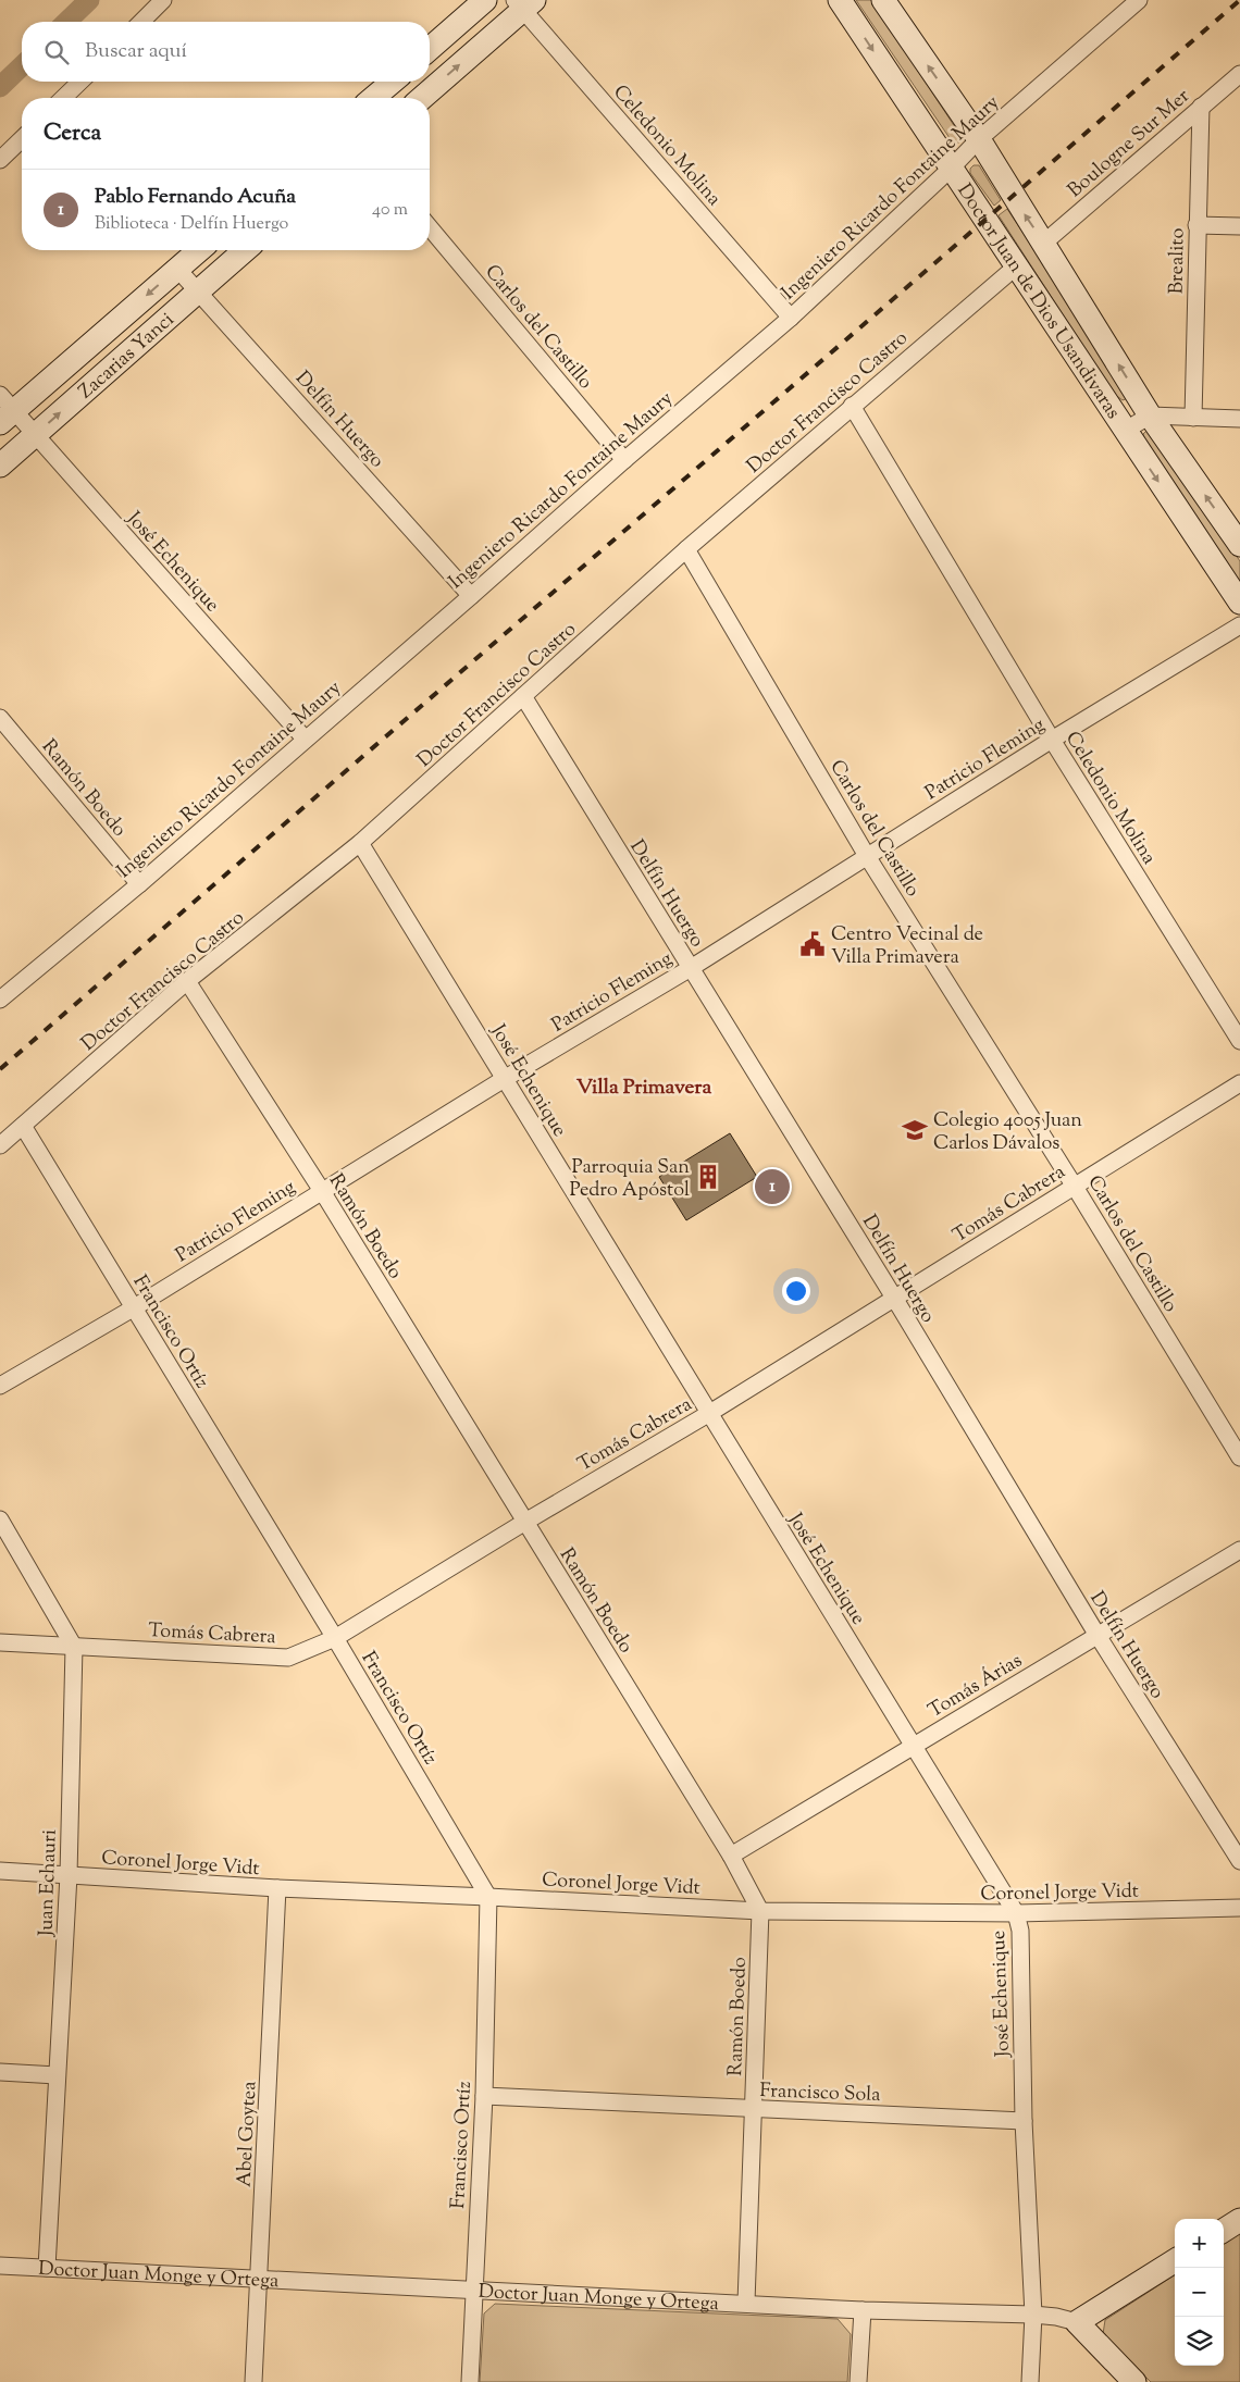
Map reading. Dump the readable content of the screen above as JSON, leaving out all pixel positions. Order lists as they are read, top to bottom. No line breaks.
{"streets":{"main road":["Doctor Juan de Dios Usandivaras","Zacarias Yanci"],"street":["Boulogne Sur Mer","Celedonio Molina","Ingeniero Ricardo Fontaine Maury","Brealito","Carlos del Castillo","Doctor Francisco Castro","Delfín Huergo","José Echenique","Patricio Fleming","Ramón Boedo","Tomás Cabrera","Francisco Ortíz","Tomás Árias","Coronel Jorge Vidt","Juan Echauri","Francisco Sola","Abel Goytea","Doctor Juan Monge y Ortega"]},"crossings":[["Boulogne Sur Mer","Brealito"],["Boulogne Sur Mer","Doctor Juan de Dios Usandivaras"],["Celedonio Molina","Ingeniero Ricardo Fontaine Maury"],["Celedonio Molina","Doctor Francisco Castro"],["Celedonio Molina","Patricio Fleming"],["Ingeniero Ricardo Fontaine Maury","Doctor Juan de Dios Usandivaras"],["Ingeniero Ricardo Fontaine Maury","Carlos del Castillo"],["Ingeniero Ricardo Fontaine Maury","Delfín Huergo"],["Ingeniero Ricardo Fontaine Maury","José Echenique"],["Ingeniero Ricardo Fontaine Maury","Ramón Boedo"],["Doctor Juan de Dios Usandivaras","Doctor Francisco Castro"],["Carlos del Castillo","Doctor Francisco Castro"],["Carlos del Castillo","Patricio Fleming"],["Carlos del Castillo","Tomás Cabrera"],["Zacarias Yanci","Delfín Huergo"],["Zacarias Yanci","José Echenique"],["Doctor Francisco Castro","Delfín Huergo"],["Doctor Francisco Castro","José Echenique"],["Doctor Francisco Castro","Ramón Boedo"],["Doctor Francisco Castro","Francisco Ortíz"],["Delfín Huergo","Patricio Fleming"],["Delfín Huergo","Tomás Cabrera"],["Delfín Huergo","Tomás Árias"],["José Echenique","Patricio Fleming"],["José Echenique","Tomás Cabrera"],["José Echenique","Tomás Árias"],["José Echenique","Coronel Jorge Vidt"],["José Echenique","Francisco Sola"],["José Echenique","Doctor Juan Monge y Ortega"],["Patricio Fleming","Ramón Boedo"],["Patricio Fleming","Francisco Ortíz"],["Ramón Boedo","Tomás Cabrera"],["Ramón Boedo","Tomás Árias"],["Ramón Boedo","Coronel Jorge Vidt"],["Ramón Boedo","Francisco Sola"],["Ramón Boedo","Doctor Juan Monge y Ortega"],["Tomás Cabrera","Francisco Ortíz"],["Tomás Cabrera","Juan Echauri"],["Francisco Ortíz","Coronel Jorge Vidt"],["Francisco Ortíz","Francisco Sola"],["Francisco Ortíz","Doctor Juan Monge y Ortega"],["Coronel Jorge Vidt","Juan Echauri"],["Coronel Jorge Vidt","Abel Goytea"],["Juan Echauri","Doctor Juan Monge y Ortega"],["Abel Goytea","Doctor Juan Monge y Ortega"]],"districts":["Villa Primavera"],"places":{"public building":["Centro Vecinal de Villa Primavera"],"school or university":["Colegio 4005 Juan Carlos Dávalos"],"building":["Parroquia San Pedro Apóstol"]},"page":{"search":"Buscar aquí","heading":"Cerca","list":[{"mark":"1","name":"Pablo Fernando Acuña","note":"Biblioteca · Delfín Huergo","value":"40 m"}],"pins":"1","map_buttons":["+","−"]}}
